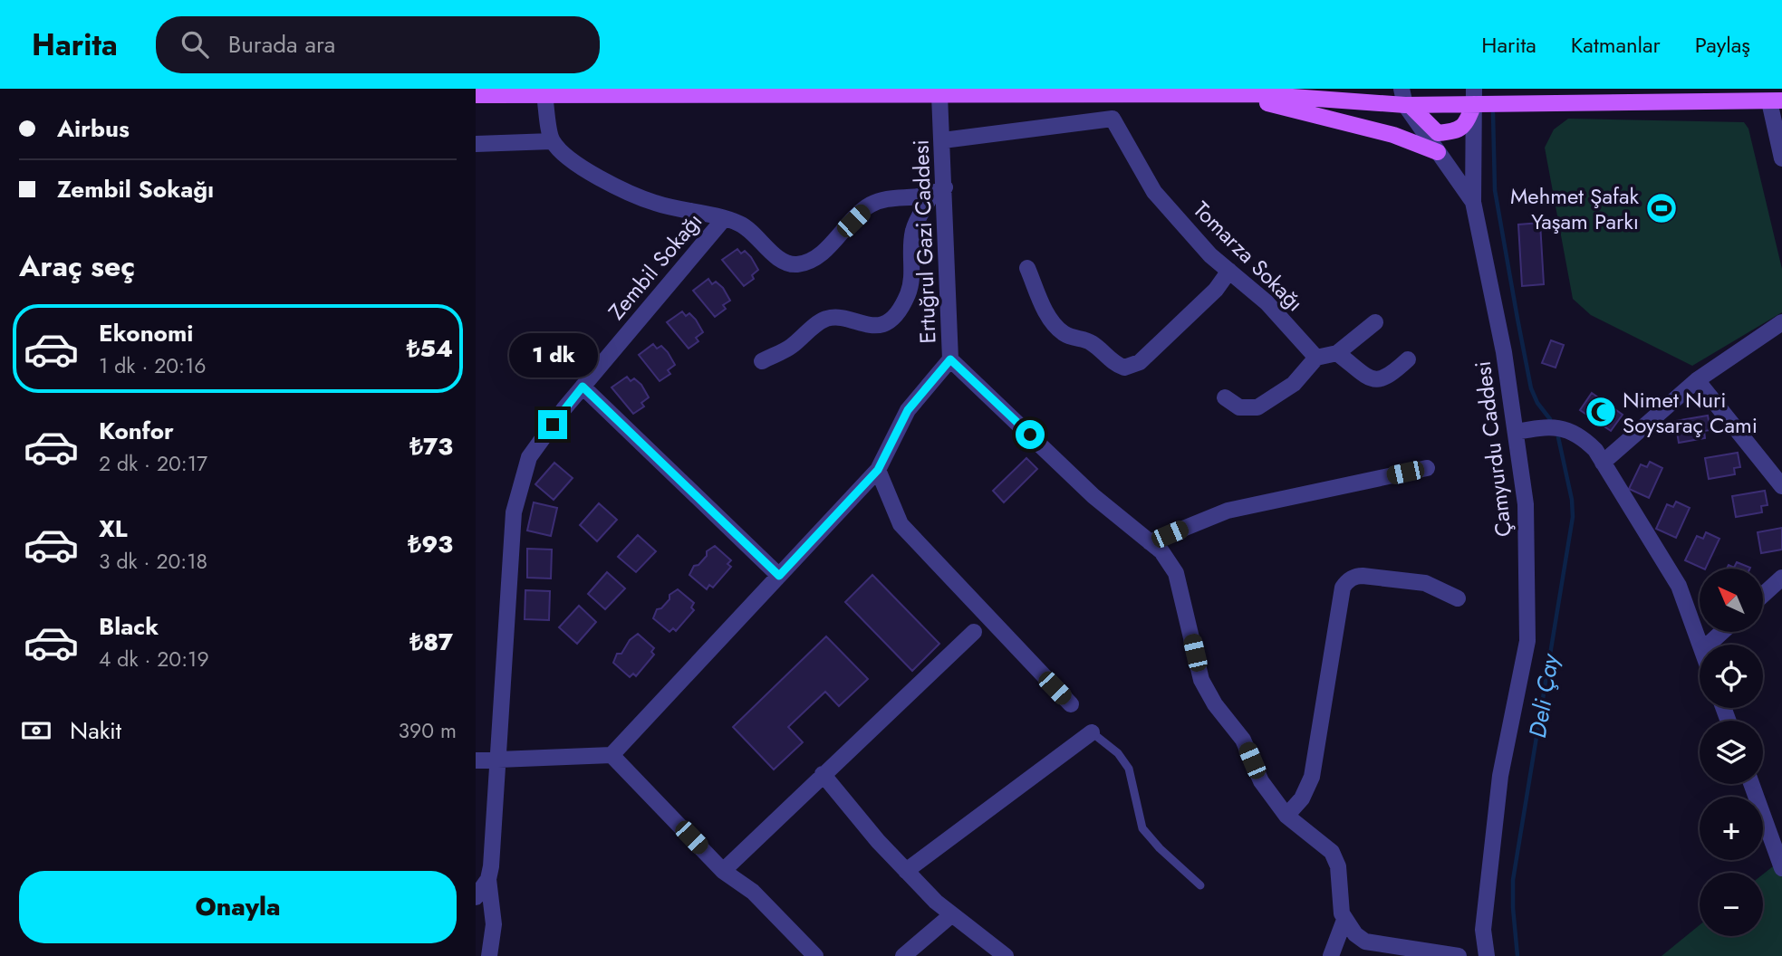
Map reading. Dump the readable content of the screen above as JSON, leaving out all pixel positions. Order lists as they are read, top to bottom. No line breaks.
{"streets":{"street":["Ertuğrul Gazi Caddesi","Tomarza Sokağı","Zembil Sokağı","Çamyurdu Caddesi"]},"crossings":[["Ertuğrul Gazi Caddesi","Zembil Sokağı"]],"water":["Deli Çay"],"places":{"sports":["Mehmet Şafak Yaşam Parkı"],"mosque":["Nimet Nuri Soysaraç Cami"]},"north":"top left","page":{"header":"Harita","search":"Burada ara","nav":["Harita","Katmanlar","Paylaş"],"banner":["Airbus","Zembil Sokağı"],"heading":"Araç seç","list":[{"name":"Ekonomi","note":"1 dk · 20:16","value":"₺54"},{"name":"Konfor","note":"2 dk · 20:17","value":"₺73"},{"name":"XL","note":"3 dk · 20:18","value":"₺93"},{"name":"Black","note":"4 dk · 20:19","value":"₺87"}],"bubble":"1 dk","map_buttons":["+","−"],"pay":["Nakit","390 m"],"buttons":"Onayla"}}
